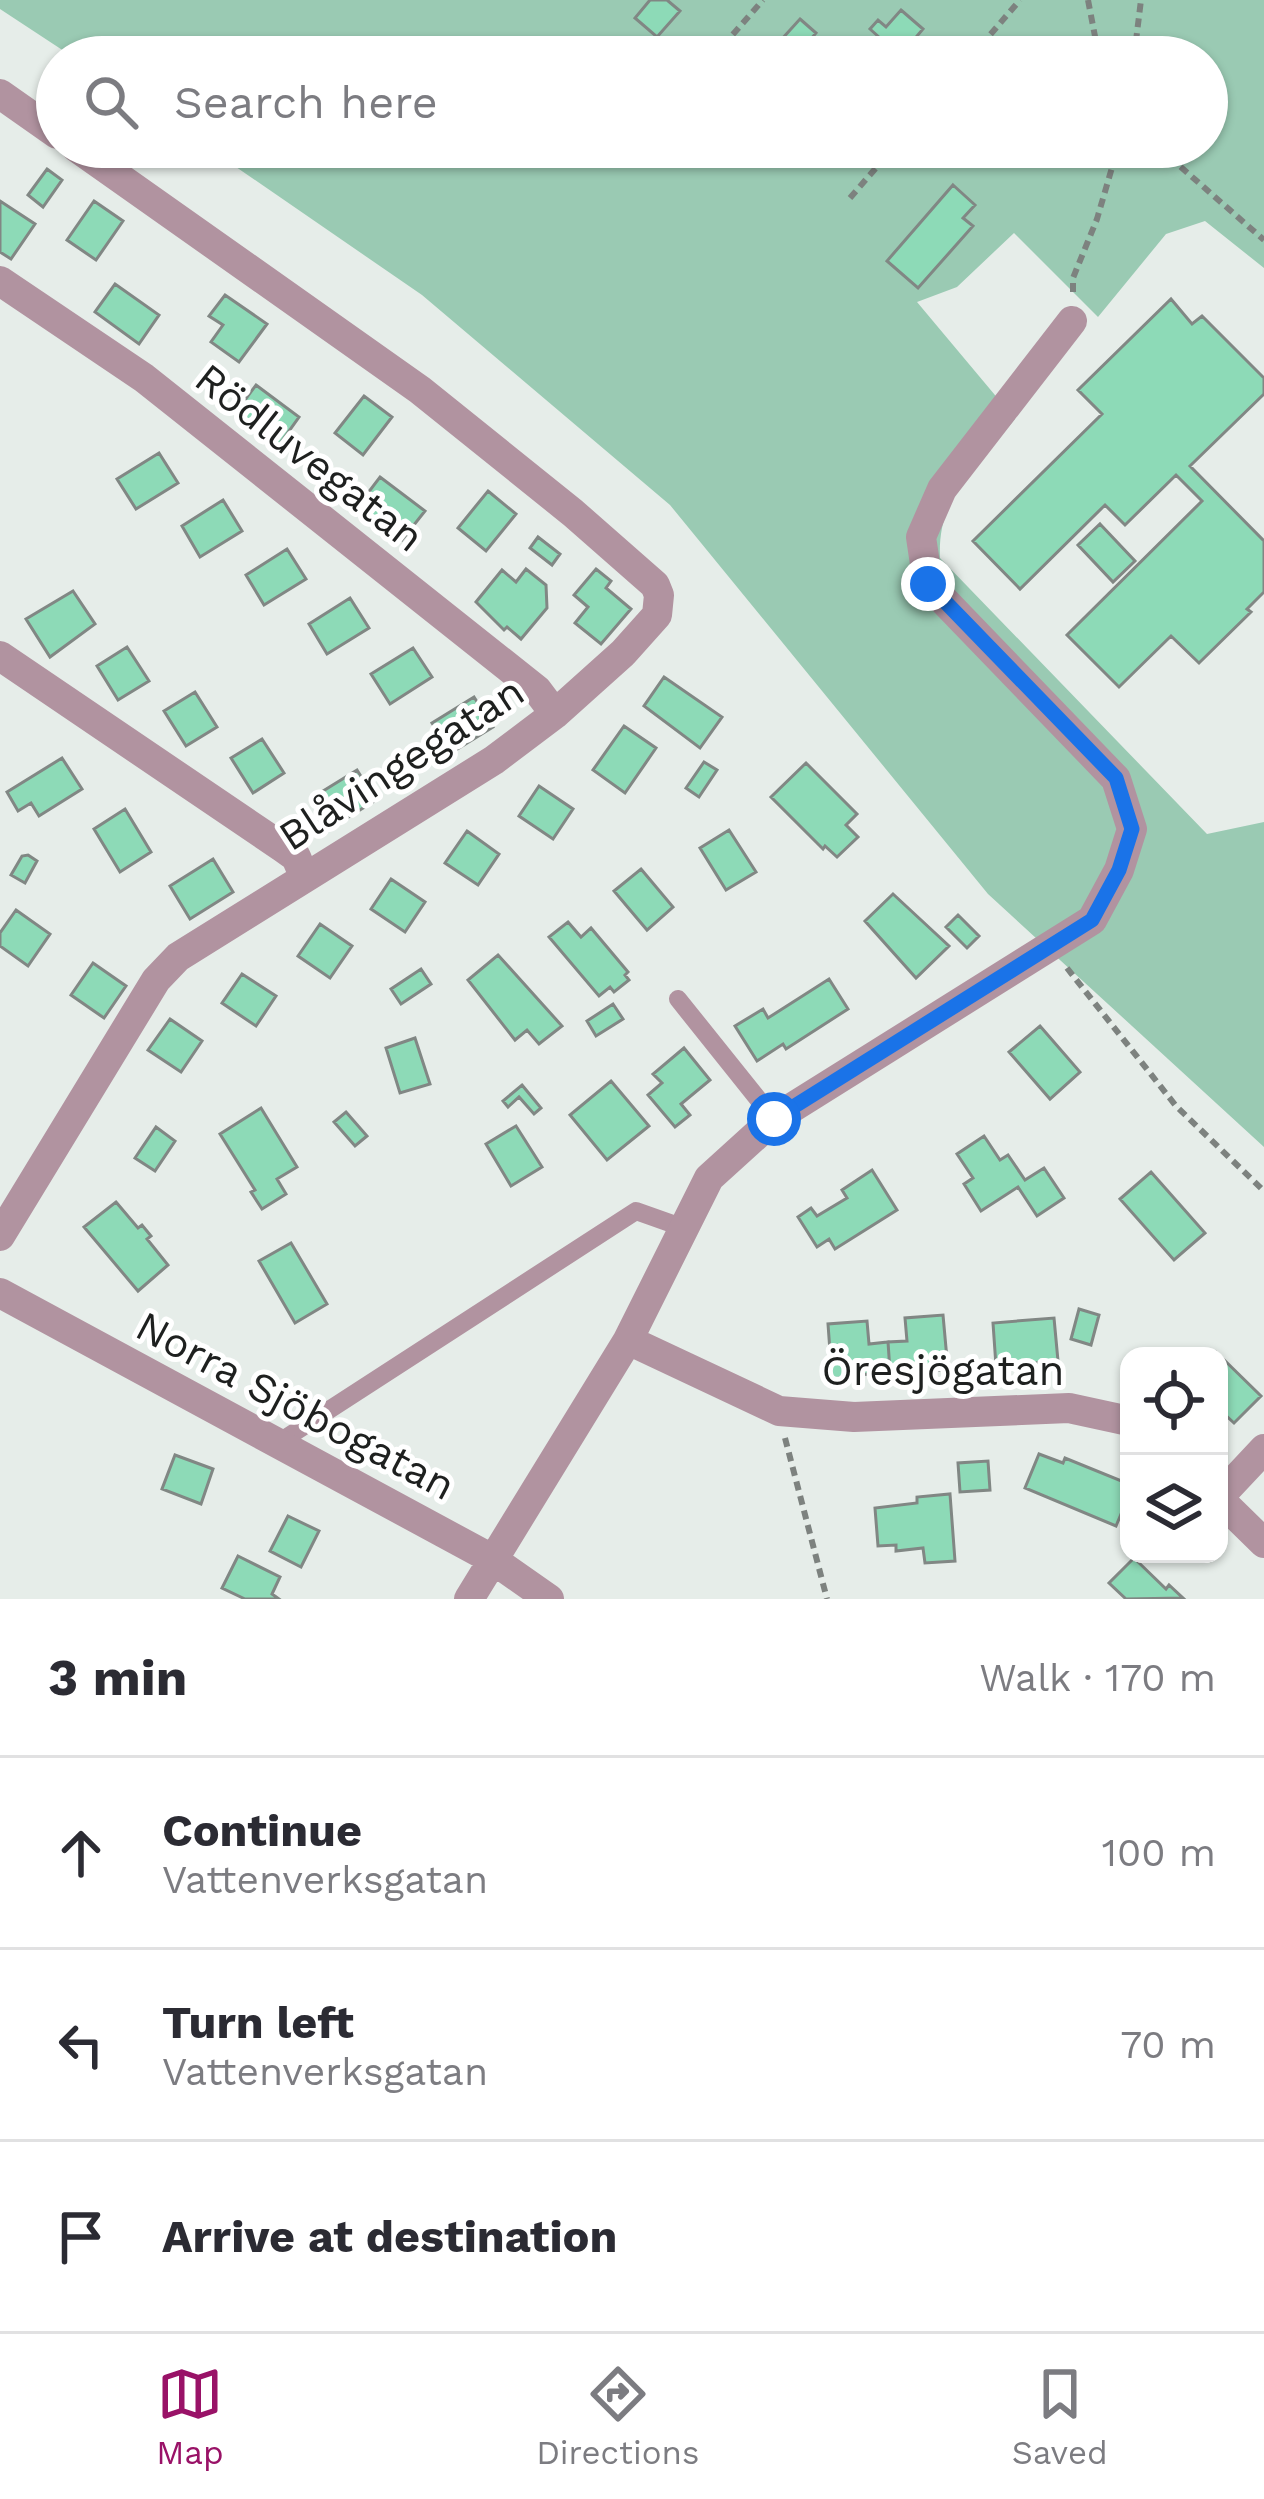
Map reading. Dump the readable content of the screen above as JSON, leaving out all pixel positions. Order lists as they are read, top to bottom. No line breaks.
{"streets":{"street":["Rödluvegatan","Blåvingegatan","Öresjögatan","Norra Sjöbogatan"]},"crossings":[["Rödluvegatan","Blåvingegatan"]],"page":{"search":"Search here","heading":["3 min","Walk · 170 m"],"list":[["Continue","Vattenverksgatan","100 m"],["Turn left","Vattenverksgatan","70 m"],"Arrive at destination"],"nav":["Map","Directions","Saved"]}}
